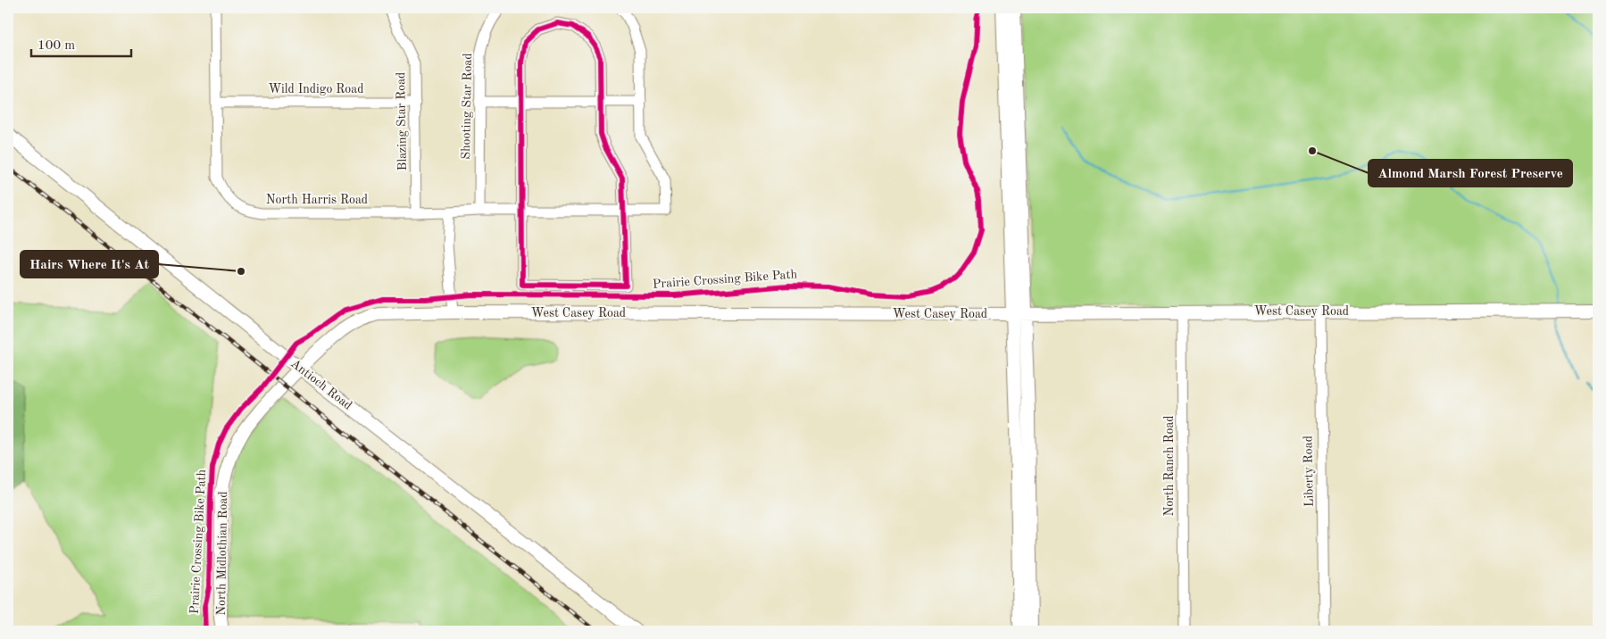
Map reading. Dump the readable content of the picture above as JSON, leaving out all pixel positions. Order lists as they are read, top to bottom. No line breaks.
{"streets":{"main road":["West Casey Road","Antioch Road","North Midlothian Road"],"street":["Wild Indigo Road","Shooting Star Road","Blazing Star Road","North Harris Road","North Ranch Road","Liberty Road"],"cycle path":["Prairie Crossing Bike Path"]},"crossings":[["Wild Indigo Road","Blazing Star Road"],["Wild Indigo Road","North Harris Road"],["Shooting Star Road","North Harris Road"],["Blazing Star Road","North Harris Road"],["West Casey Road","Antioch Road"],["West Casey Road","North Ranch Road"],["West Casey Road","Liberty Road"],["West Casey Road","North Midlothian Road"],["Antioch Road","North Midlothian Road"]],"places":["Almond Marsh Forest Preserve","Hairs Where It's At"],"scale_bar":"100 m"}
